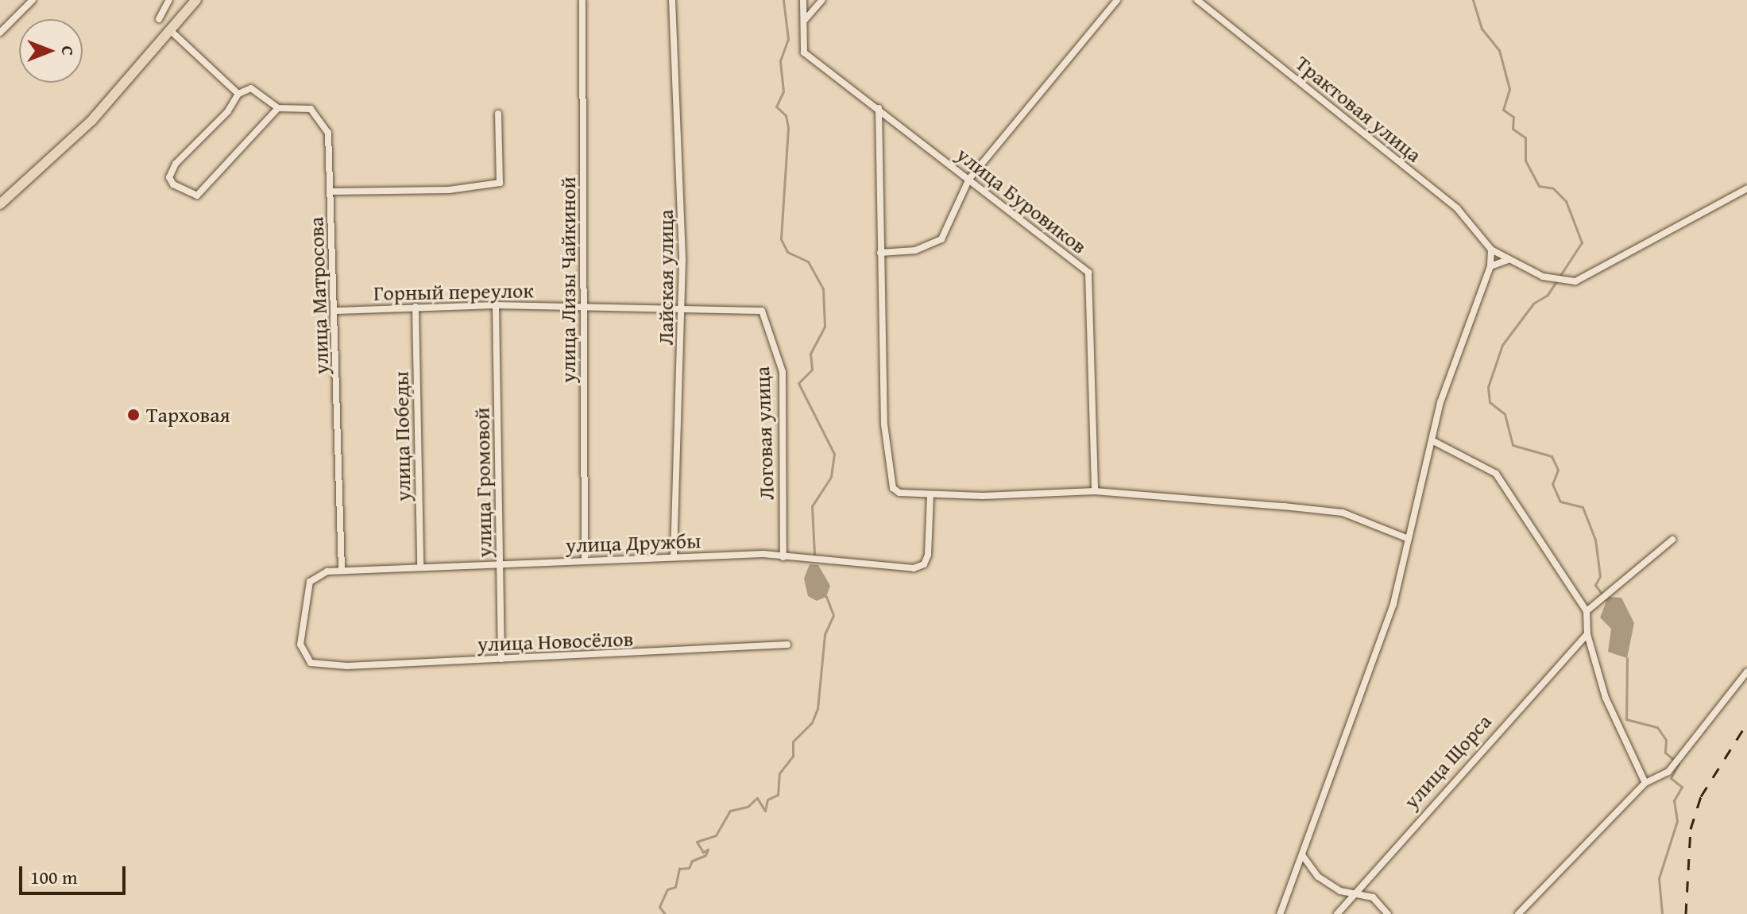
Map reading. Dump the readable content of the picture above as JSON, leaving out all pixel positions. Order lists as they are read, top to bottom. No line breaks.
{"streets":{"street":["Трактовая улица","улица Буровиков","Лайская улица","улица Лизы Чайкиной","Горный переулок","улица Матросова","Логовая улица","улица Победы","улица Громовой","улица Дружбы","улица Новосёлов","улица Щорса"]},"crossings":[["Лайская улица","Горный переулок"],["Лайская улица","улица Дружбы"],["улица Лизы Чайкиной","Горный переулок"],["улица Лизы Чайкиной","улица Дружбы"],["Горный переулок","улица Матросова"],["Горный переулок","Логовая улица"],["Горный переулок","улица Победы"],["Горный переулок","улица Громовой"],["улица Матросова","улица Дружбы"],["Логовая улица","улица Дружбы"],["улица Победы","улица Дружбы"],["улица Громовой","улица Дружбы"],["улица Громовой","улица Новосёлов"],["улица Дружбы","улица Новосёлов"]],"places":["Тарховая"],"scale_bar":"100 m","north":"right"}
